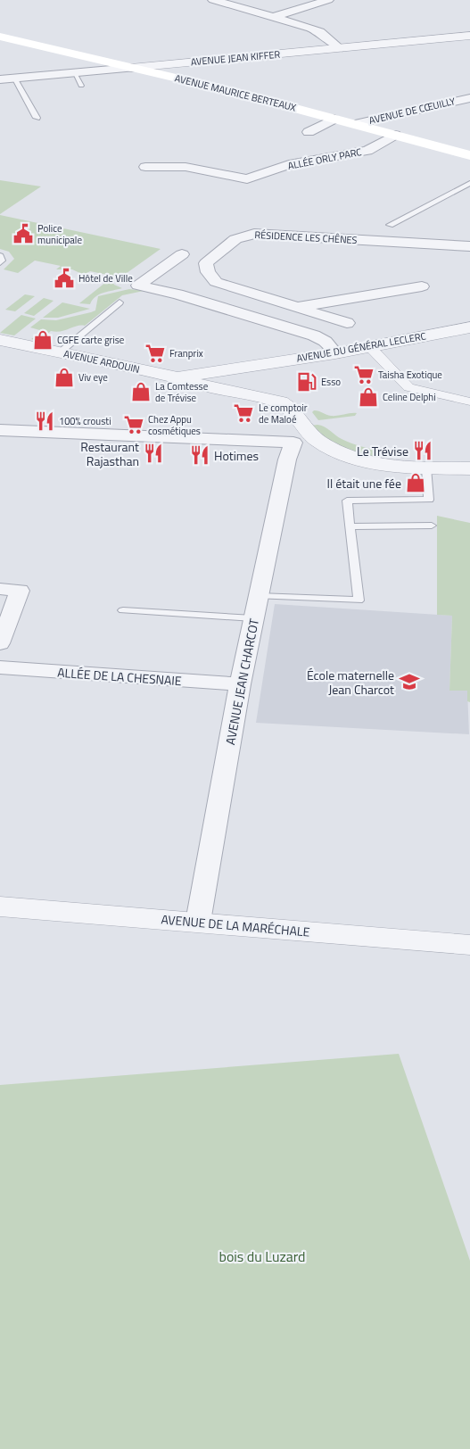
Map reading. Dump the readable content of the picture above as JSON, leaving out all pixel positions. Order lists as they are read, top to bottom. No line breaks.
{"streets":{"main road":["AVENUE MAURICE BERTEAUX"],"street":["AVENUE JEAN KIFFER","AVENUE DE CŒUILLY","ALLÉE ORLY PARC","RÉSIDENCE LES CHÊNES","AVENUE DU GÉNÉRAL LECLERC","AVENUE ARDOUIN","ALLÉE DE LA CHESNAIE","AVENUE JEAN CHARCOT","AVENUE DE LA MARÉCHALE"]},"crossings":[["AVENUE JEAN KIFFER","AVENUE MAURICE BERTEAUX"],["AVENUE MAURICE BERTEAUX","AVENUE DE CŒUILLY"],["AVENUE MAURICE BERTEAUX","ALLÉE ORLY PARC"],["AVENUE DU GÉNÉRAL LECLERC","AVENUE ARDOUIN"],["AVENUE ARDOUIN","AVENUE JEAN CHARCOT"],["ALLÉE DE LA CHESNAIE","AVENUE JEAN CHARCOT"],["AVENUE JEAN CHARCOT","AVENUE DE LA MARÉCHALE"]],"parks":["bois du Luzard"],"places":{"public building":["Police municipale","Hôtel de Ville"],"shop":["CGFE carte grise","Viv eye","La Comtesse de Trévise","Celine Delphi","Il était une fée"],"supermarket":["Franprix","Taisha Exotique","Le comptoir de Maloé","Chez Appu cosmétiques"],"fuel station":["Esso"],"restaurant":["100% crousti","Le Trévise","Restaurant Rajasthan","Hotimes"],"school or university":["École maternelle Jean Charcot"]}}
